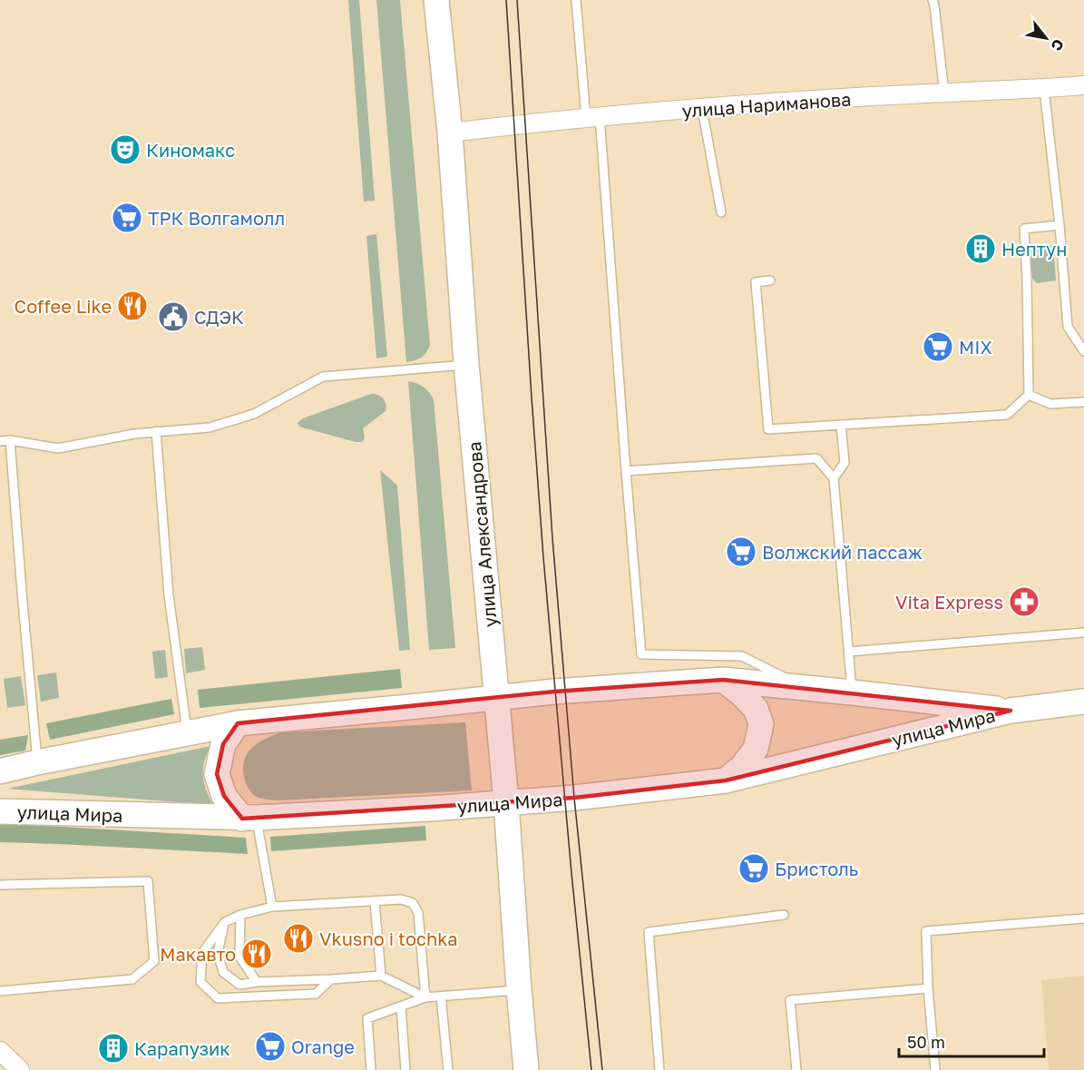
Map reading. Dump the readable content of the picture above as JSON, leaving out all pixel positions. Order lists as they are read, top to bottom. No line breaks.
{"streets":{"street":["улица Нариманова","улица Александрова","улица Мира"]},"crossings":[["улица Нариманова","улица Александрова"],["улица Александрова","улица Мира"]],"places":{"theatre":["Киномакс"],"supermarket":["ТРК Волгамолл","MIX","Волжский пассаж","Бристоль","Orange"],"building":["Нептун","Карапузик"],"restaurant":["Coffee Like","Vkusno i tochka","Макавто"],"public building":["СДЭК"],"pharmacy":["Vita Express"]},"scale_bar":"50 m","north":"bottom right"}
